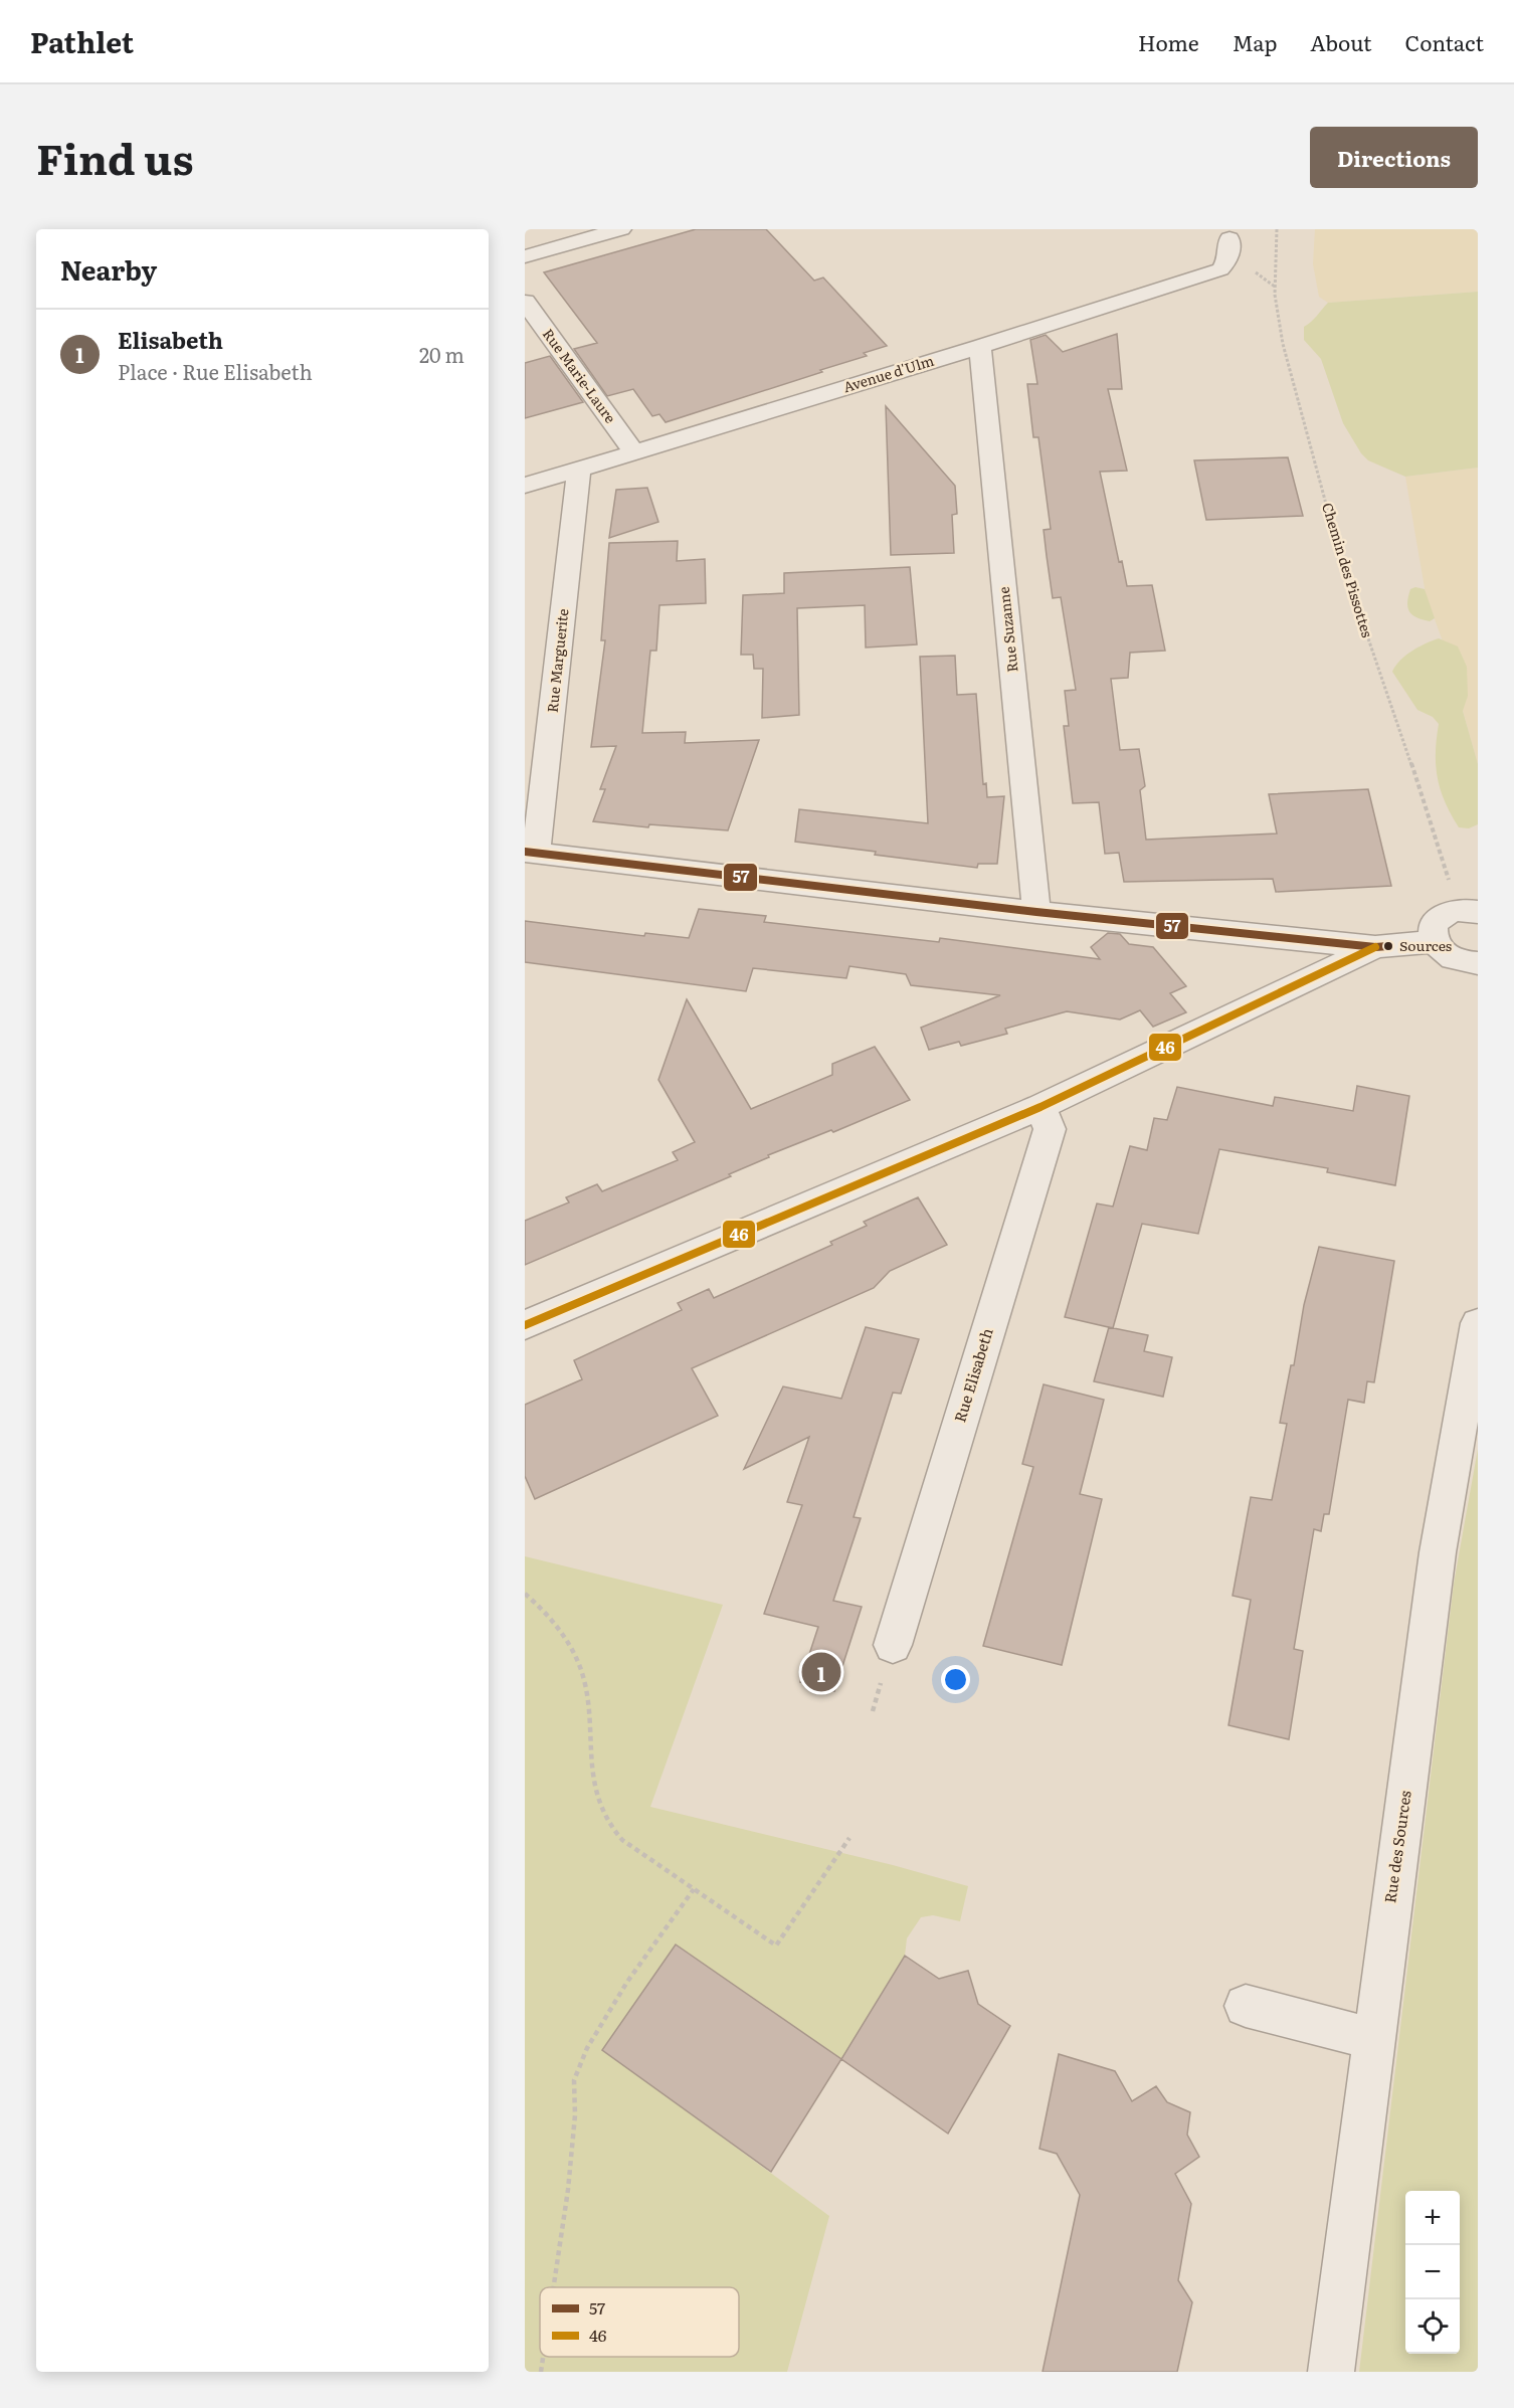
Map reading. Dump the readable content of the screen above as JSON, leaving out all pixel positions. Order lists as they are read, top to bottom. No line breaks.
{"streets":{"street":["Avenue d'Ulm","Rue Marie-Laure","Rue Suzanne","Rue Marguerite","Rue Elisabeth","Rue des Sources"],"path":["Chemin des Pissottes"]},"crossings":[["Avenue d'Ulm","Rue Marie-Laure"],["Avenue d'Ulm","Rue Suzanne"],["Avenue d'Ulm","Rue Marguerite"]],"places":["Sources"],"lines":["transit line 57","transit line 46"],"legend":["57","46"],"page":{"header":"Pathlet","nav":["Home","Map","About","Contact"],"title":"Find us","buttons":"Directions","heading":"Nearby","list":[{"mark":"1","name":"Elisabeth","note":"Place · Rue Elisabeth","value":"20 m"}],"pins":"1","map_buttons":["+","−"]}}
